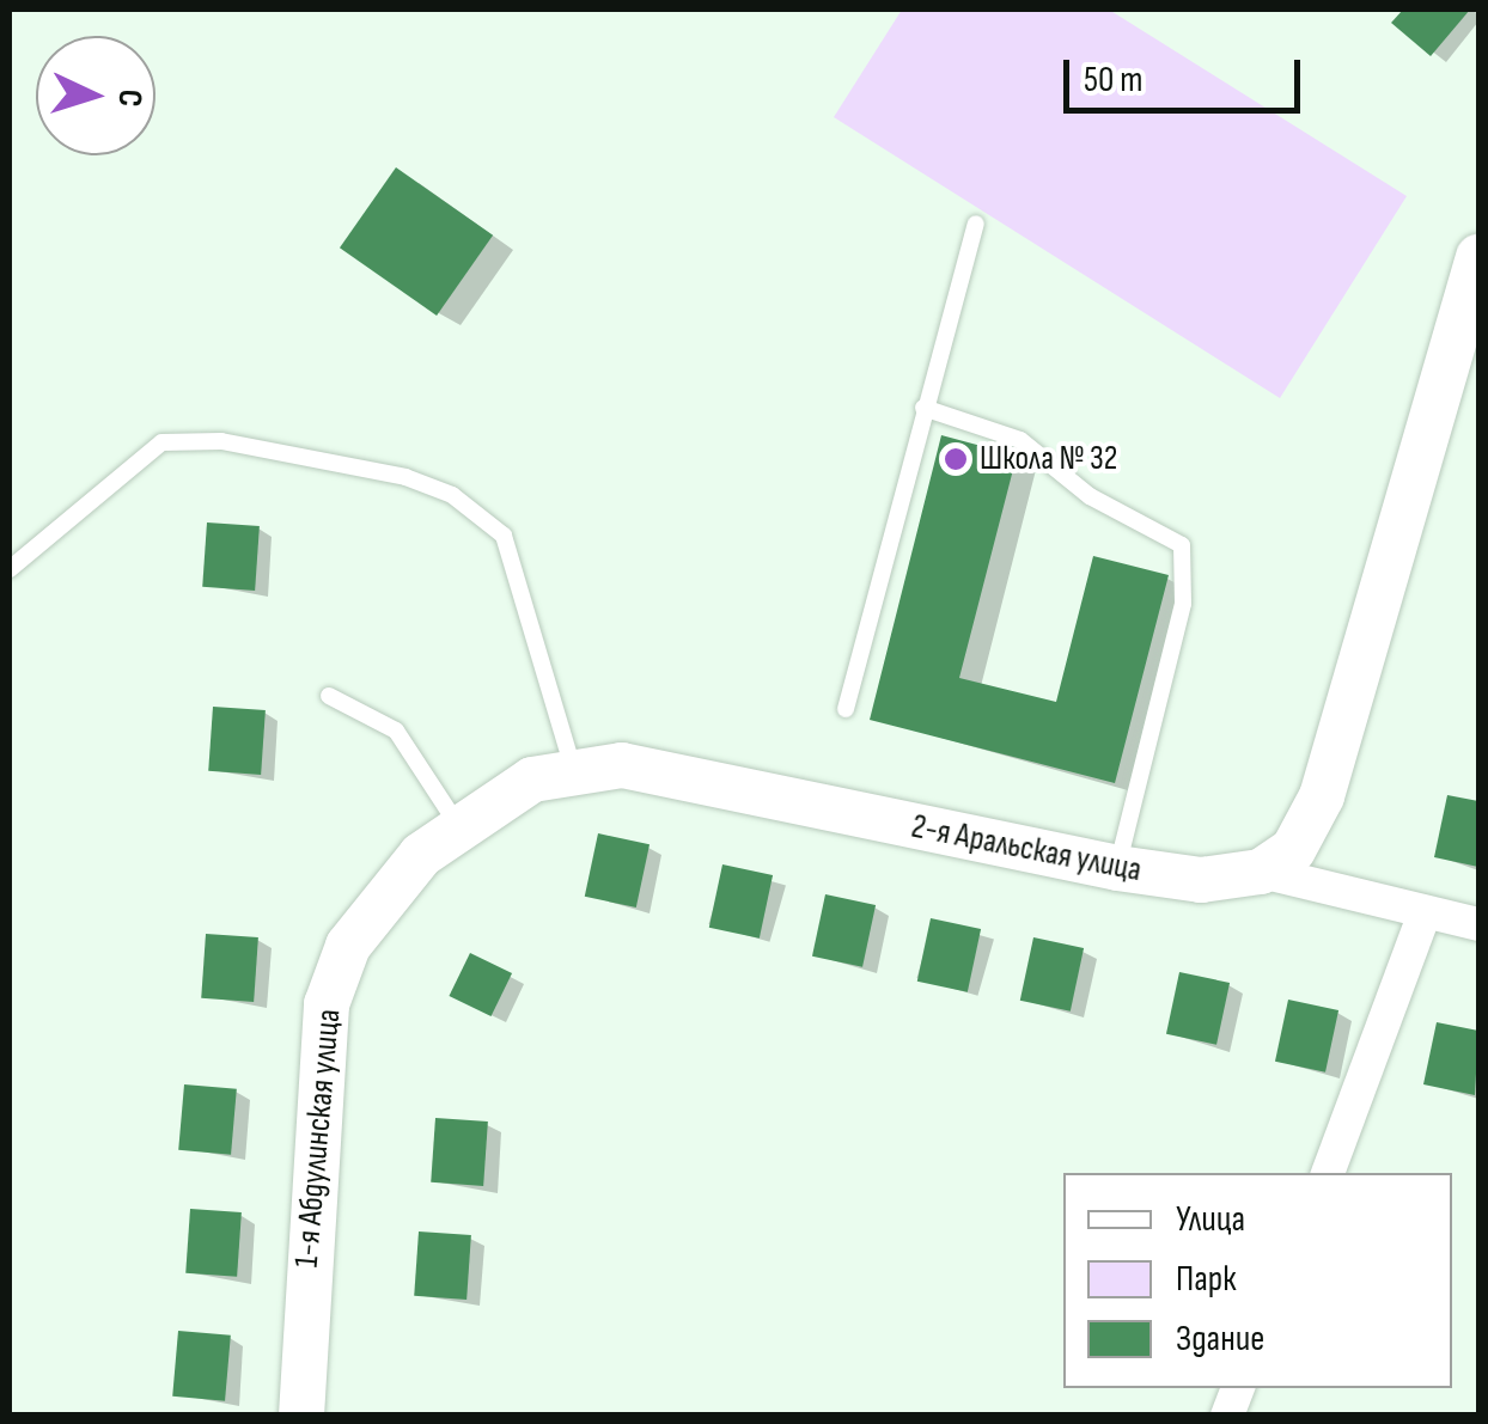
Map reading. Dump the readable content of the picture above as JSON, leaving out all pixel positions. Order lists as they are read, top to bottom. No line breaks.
{"streets":{"street":["2-я Аральская улица","1-я Абдулинская улица"]},"crossings":[["2-я Аральская улица","1-я Абдулинская улица"]],"places":["Школа № 32"],"legend":["Улица","Парк","Здание"],"scale_bar":"50 m","north":"right"}
